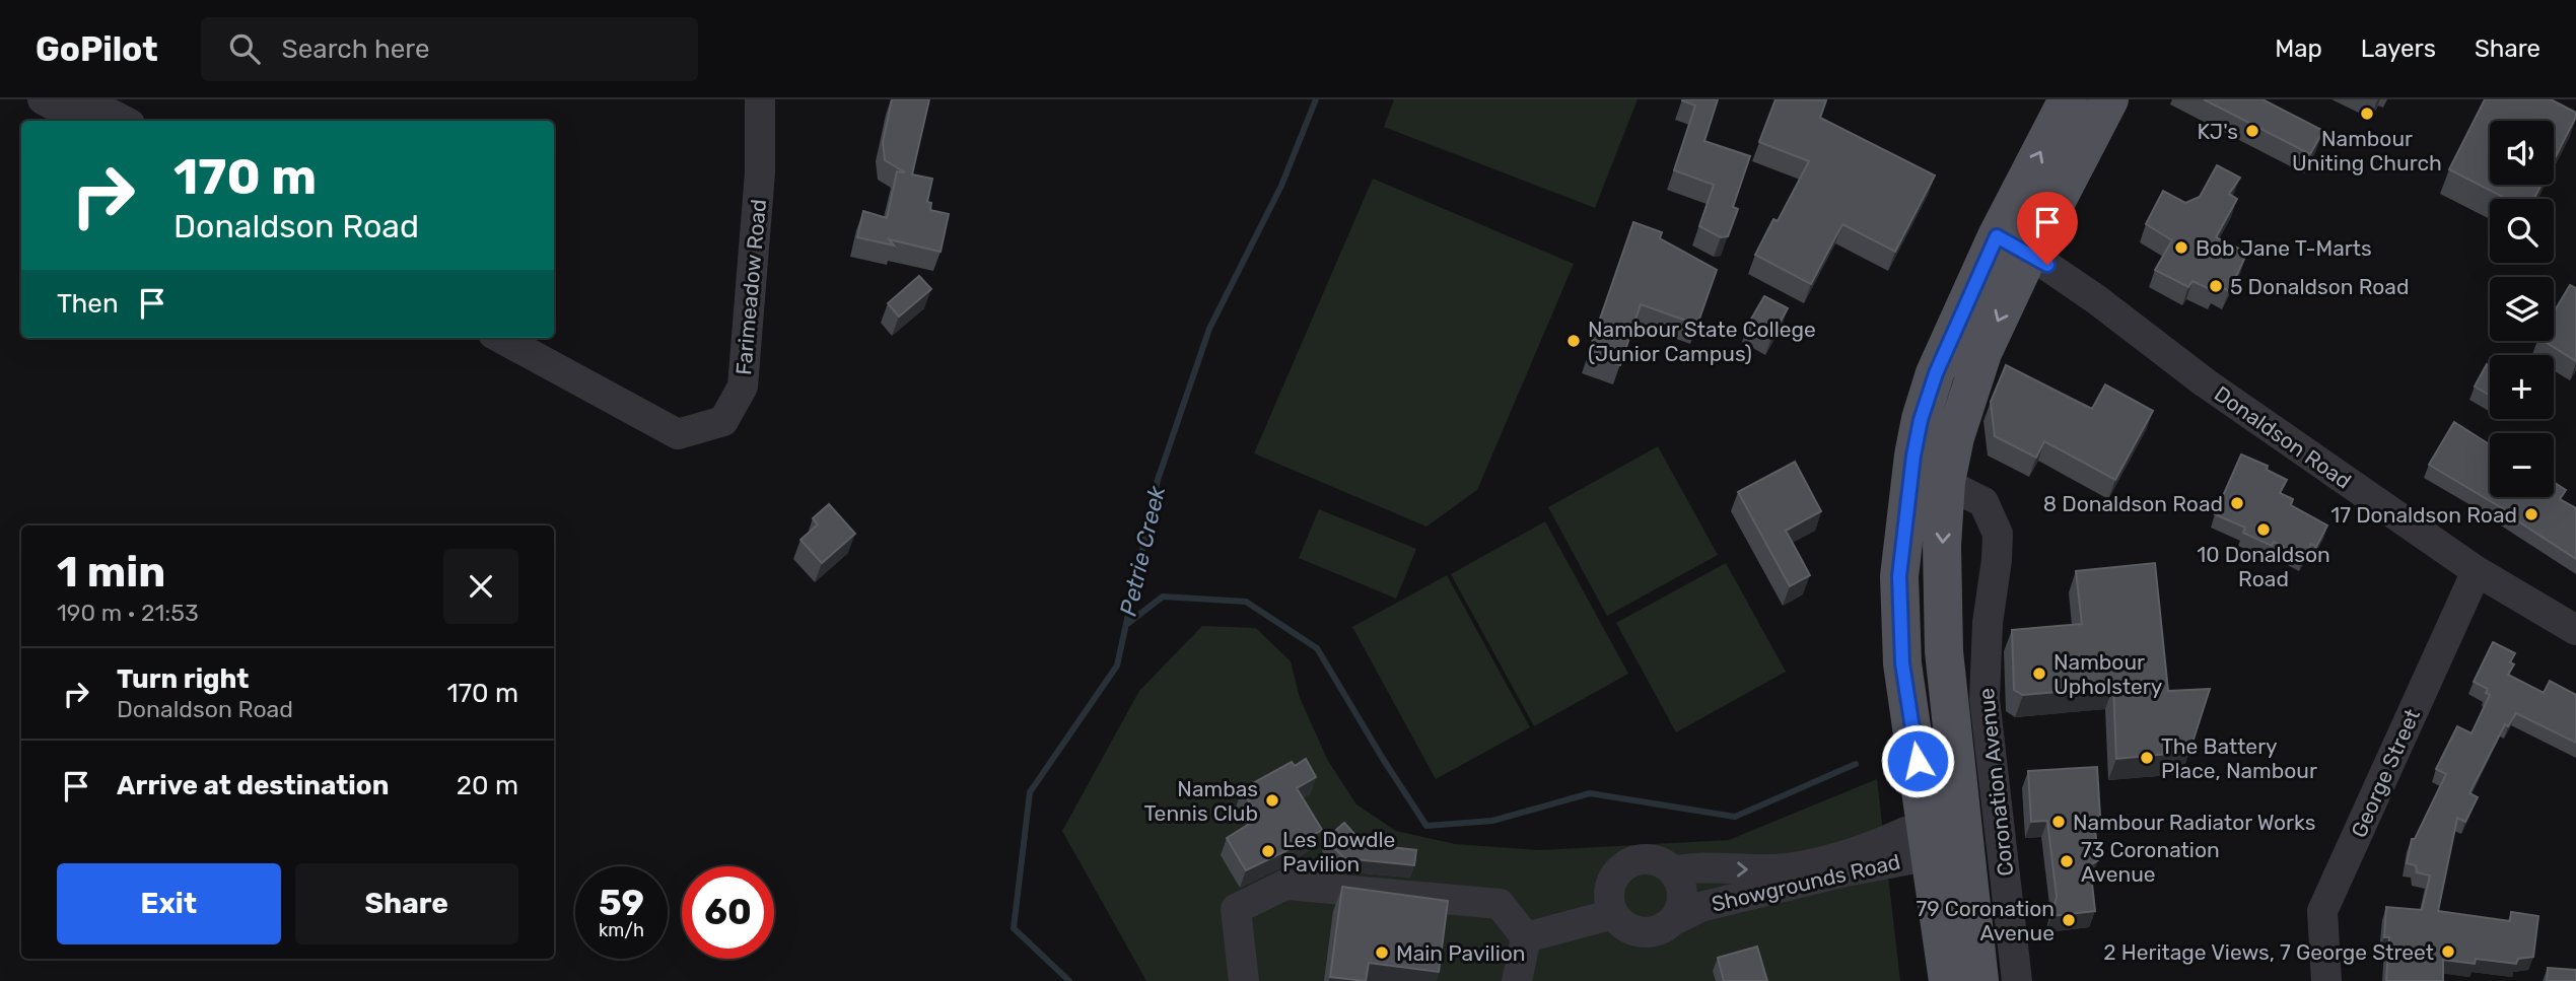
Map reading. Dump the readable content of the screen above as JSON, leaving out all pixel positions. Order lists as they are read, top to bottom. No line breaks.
{"streets":{"main road":["Coronation Avenue"],"street":["Farimeadow Road","Donaldson Road","George Street","Showgrounds Road"]},"crossings":[["Donaldson Road","George Street"],["Donaldson Road","Coronation Avenue"],["Coronation Avenue","Showgrounds Road"]],"water":["Petrie Creek"],"places":["Nambour Uniting Church","KJ's","Bob Jane T-Marts","5 Donaldson Road","Nambour State College (Junior Campus)","8 Donaldson Road","17 Donaldson Road","10 Donaldson Road","Nambour Upholstery","The Battery Place, Nambour","Nambas Tennis Club","Nambour Radiator Works","Les Dowdle Pavilion","73 Coronation Avenue","79 Coronation Avenue","2 Heritage Views, 7 George Street","Main Pavilion"],"page":{"header":"GoPilot","search":"Search here","nav":["Map","Layers","Share"],"map_buttons":["+","−"],"turn":["170 m","Donaldson Road"],"then":"Then","heading":["1 min","190 m · 21:53"],"list":[{"name":"Turn right","note":"Donaldson Road","value":"170 m"},{"name":"Arrive at destination","value":"20 m"}],"buttons":["Exit","Share"],"speed":"59 km/h","limit":"60"}}
